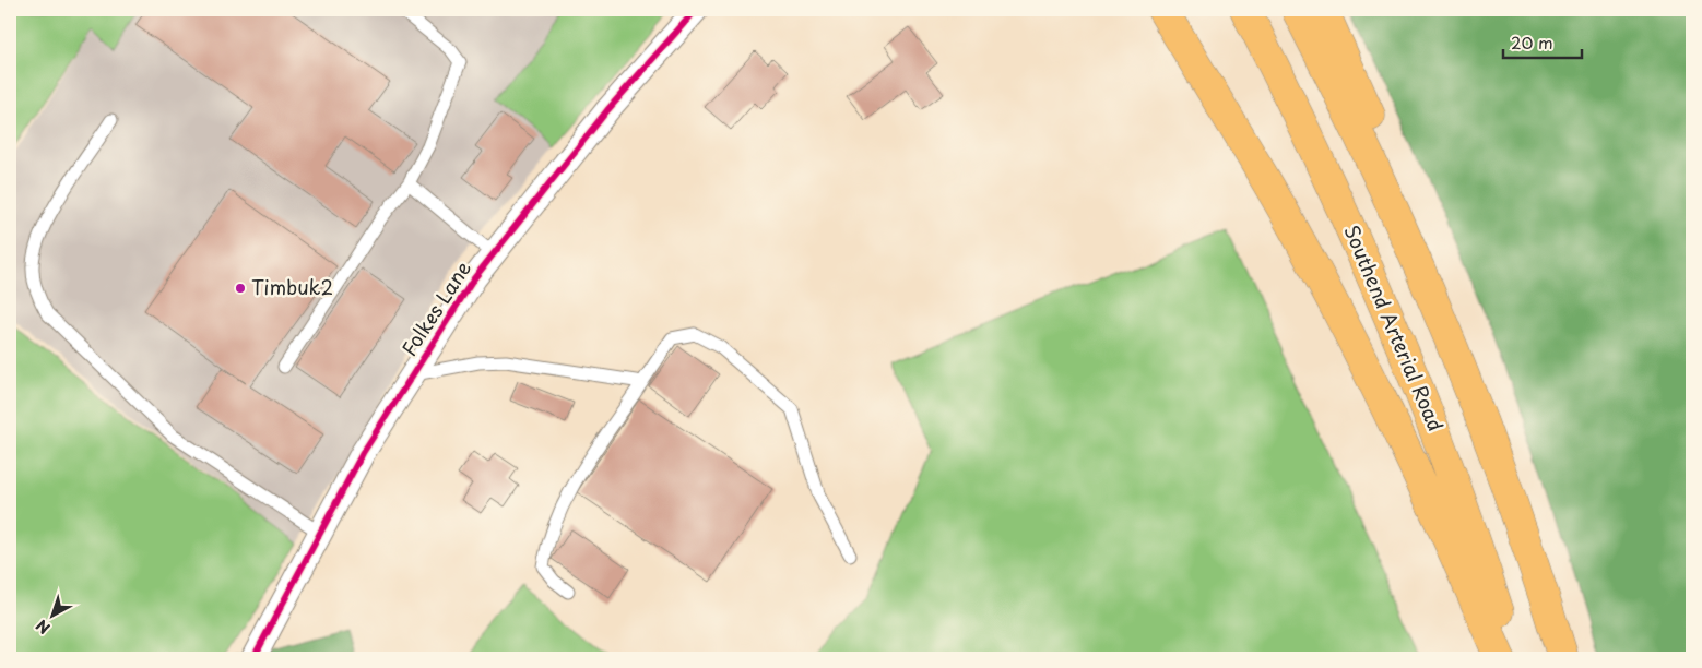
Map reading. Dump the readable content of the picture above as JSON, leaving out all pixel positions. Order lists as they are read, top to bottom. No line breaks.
{"streets":{"highway":["Southend Arterial Road"],"street":["Folkes Lane"]},"places":["Timbuk2"],"scale_bar":"20 m","north":"bottom left"}
